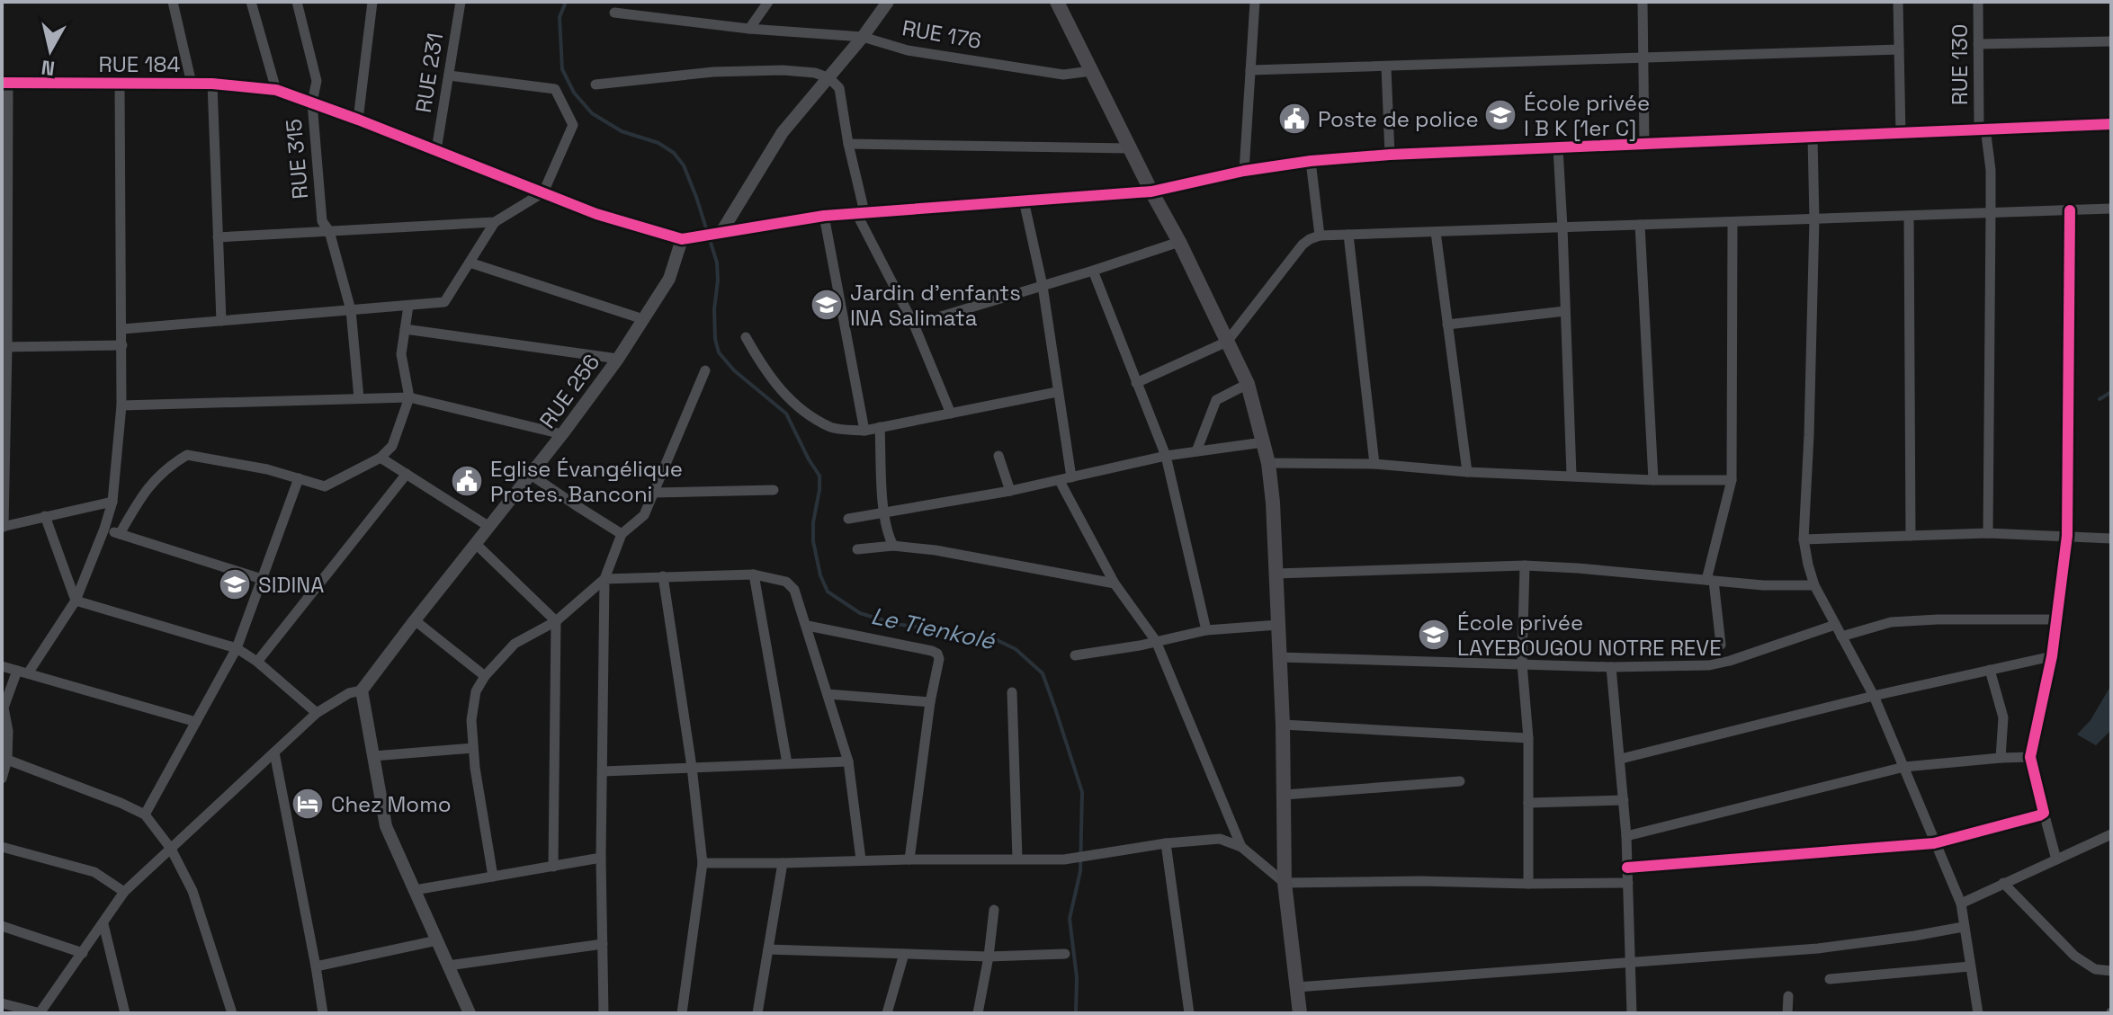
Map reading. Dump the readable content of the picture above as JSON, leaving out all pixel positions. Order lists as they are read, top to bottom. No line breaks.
{"streets":{"street":["RUE 176","RUE 184","RUE 130","RUE 231","RUE 315","RUE 256"]},"crossings":[["RUE 184","RUE 231"],["RUE 184","RUE 315"],["RUE 184","RUE 256"]],"water":["Le Tienkolé"],"places":{"school or university":["École privée I B K [1er C]","Jardin d'enfants INA Salimata","SIDINA","École privée LAYEBOUGOU NOTRE REVE"],"public building":["Poste de police","Eglise Évangélique Protes. Banconi"],"hotel":["Chez Momo"]},"north":"bottom"}
